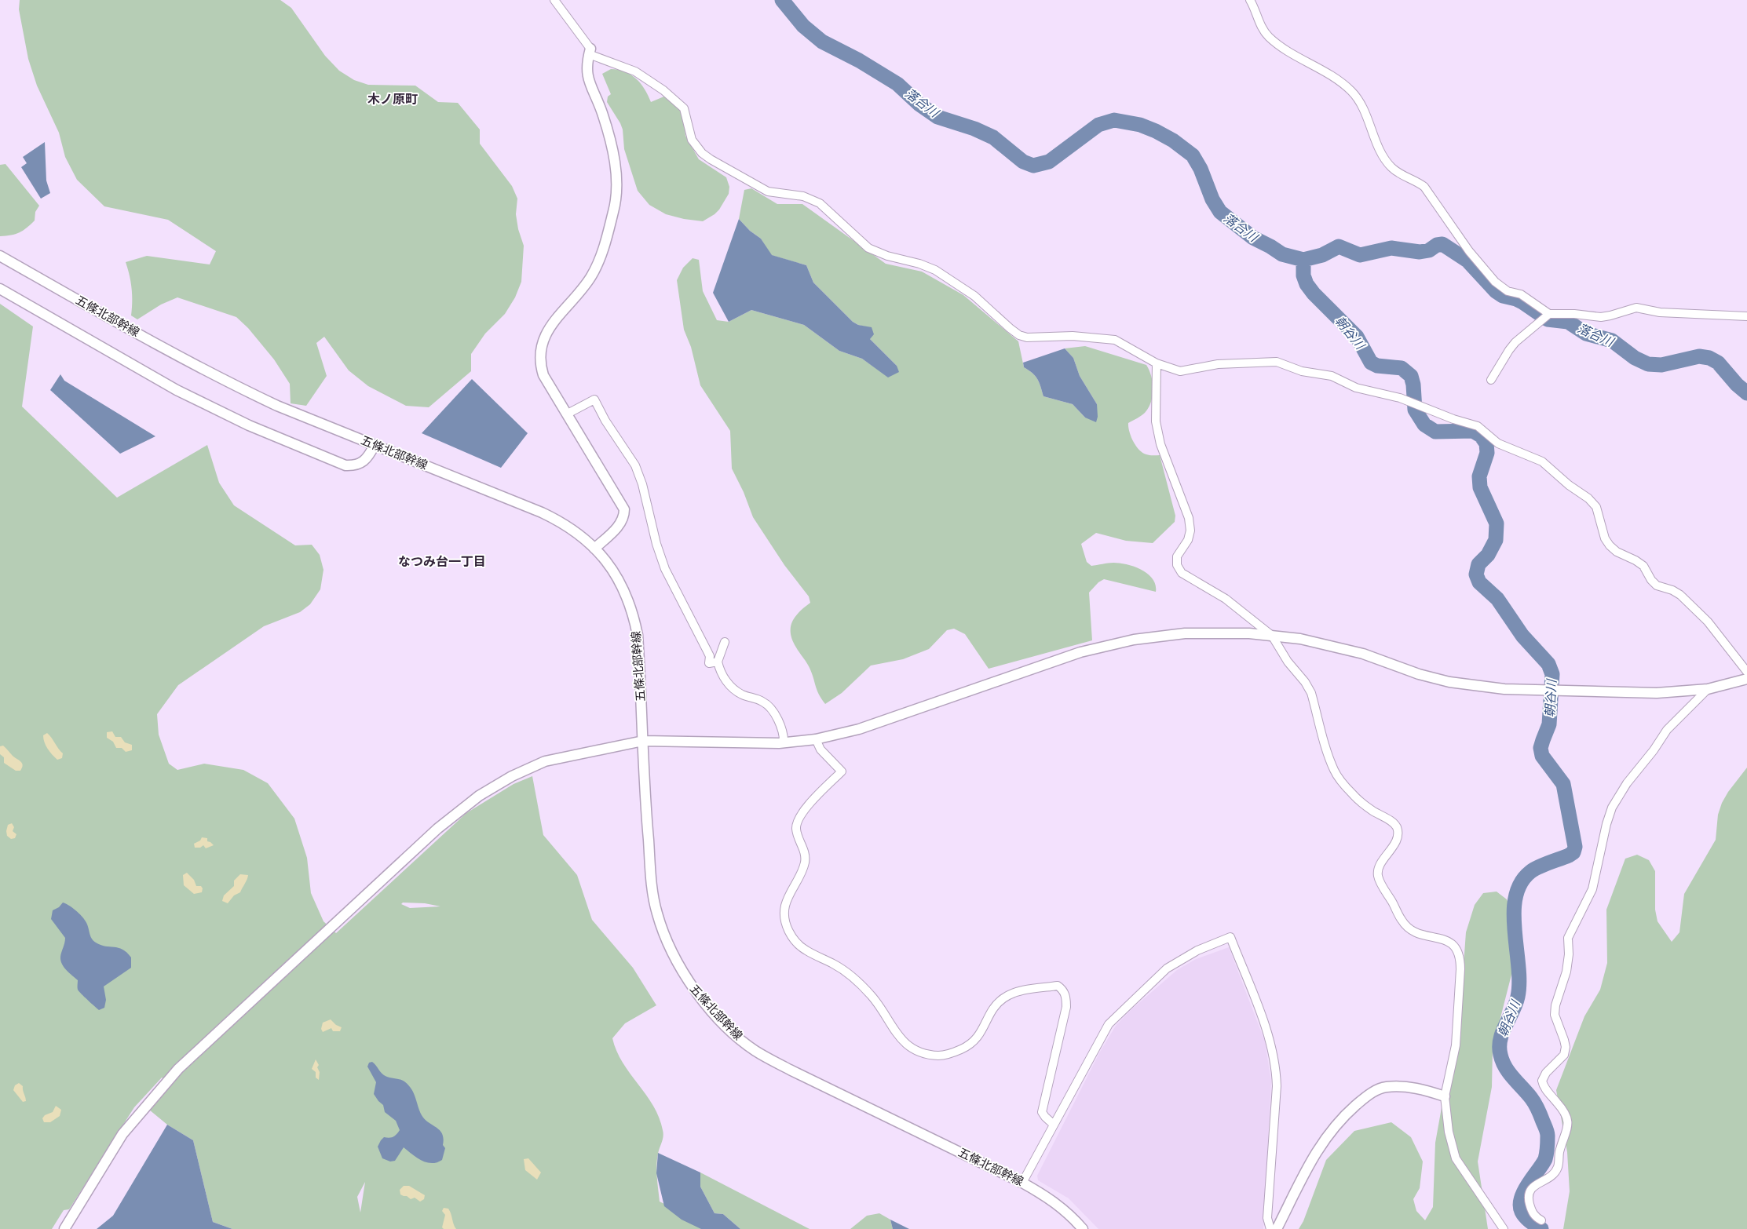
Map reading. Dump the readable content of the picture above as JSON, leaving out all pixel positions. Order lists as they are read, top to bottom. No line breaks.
{"streets":{"street":["五條北部幹線"]},"districts":["木ノ原町","なつみ台一丁目"],"water":["落合川","朝谷川"]}
